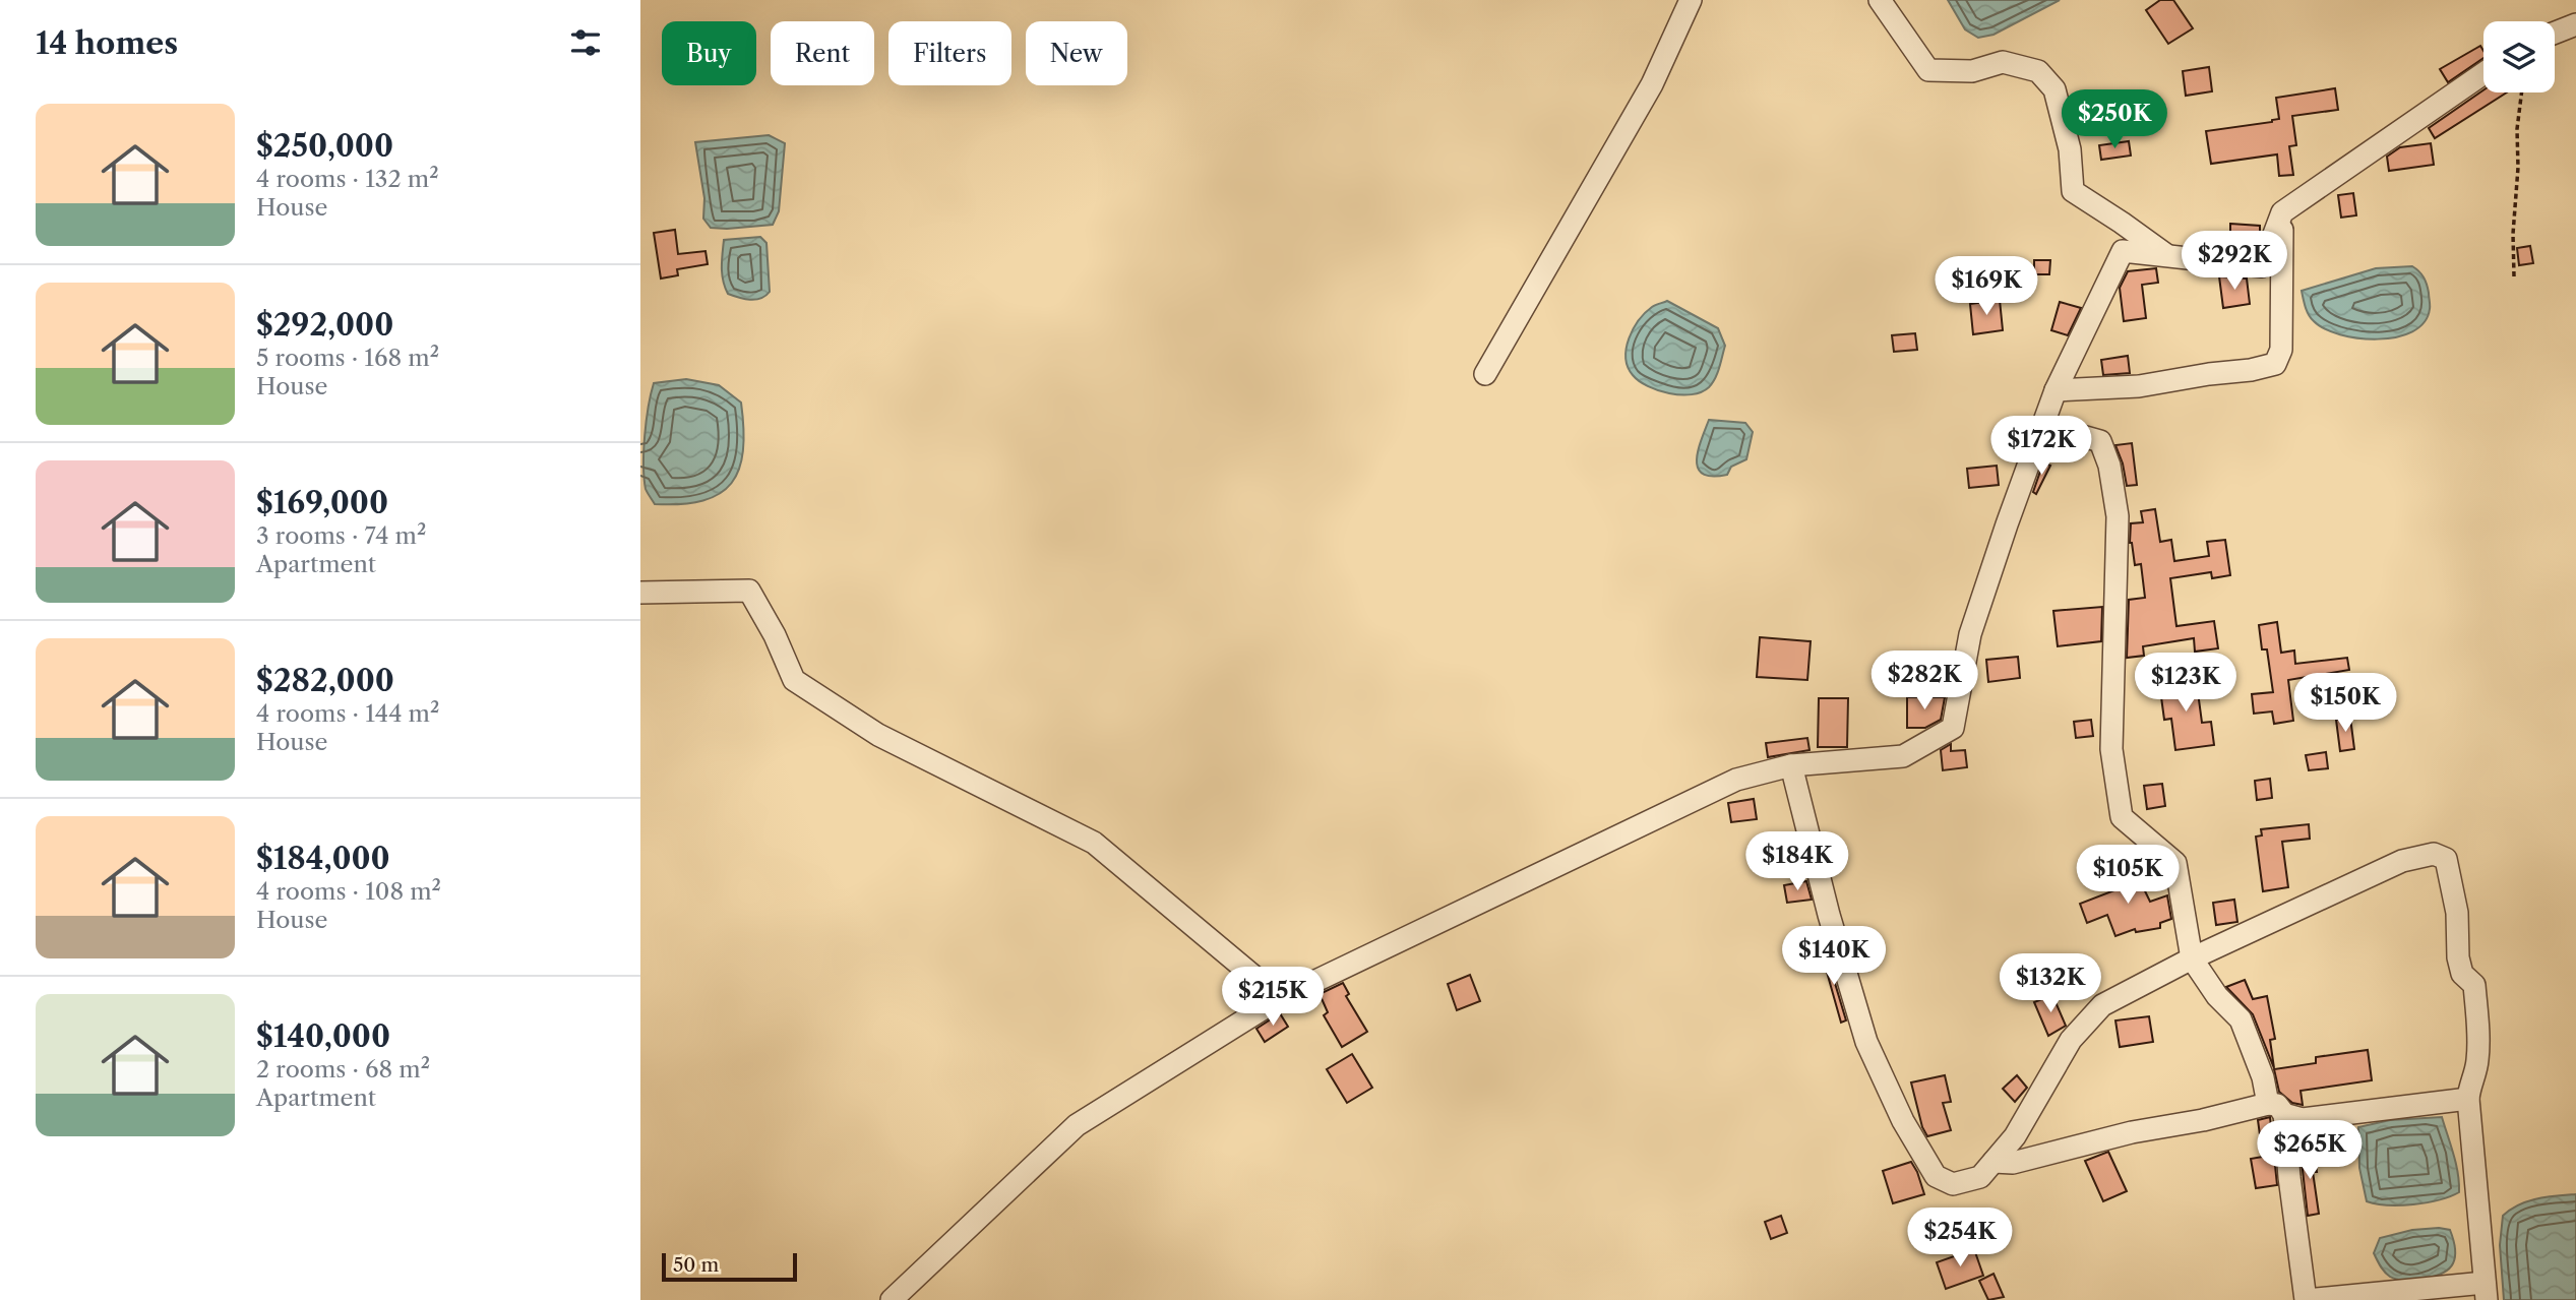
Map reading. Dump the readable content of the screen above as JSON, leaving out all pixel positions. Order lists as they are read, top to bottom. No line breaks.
{"scale_bar":"50 m","page":{"heading":"14 homes","chip":["Buy","Rent","Filters","New"],"list":[{"name":"$250,000","note":"4 rooms · 132 m² · House"},{"name":"$292,000","note":"5 rooms · 168 m² · House"},{"name":"$169,000","note":"3 rooms · 74 m² · Apartment"},{"name":"$282,000","note":"4 rooms · 144 m² · House"},{"name":"$184,000","note":"4 rooms · 108 m² · House"},{"name":"$140,000","note":"2 rooms · 68 m² · Apartment"}],"price":["$250K","$292K","$169K","$172K","$282K","$123K","$150K","$184K","$105K","$140K","$132K","$215K","$265K","$254K"],"scale":"50 m"}}
